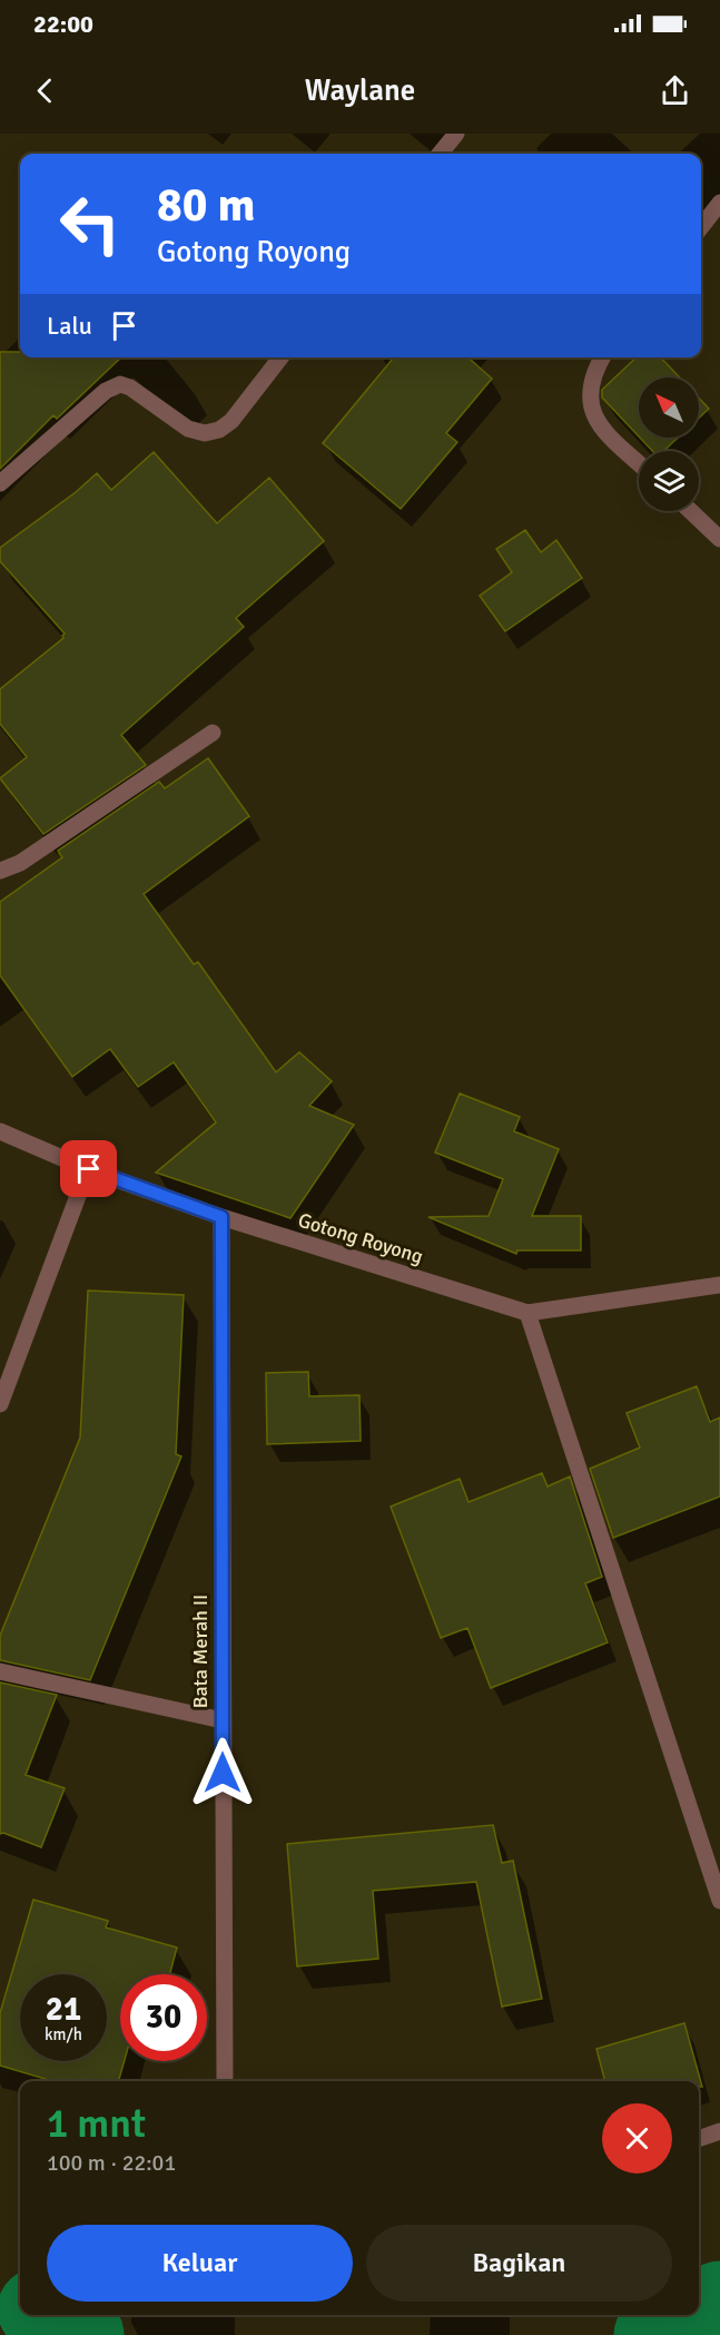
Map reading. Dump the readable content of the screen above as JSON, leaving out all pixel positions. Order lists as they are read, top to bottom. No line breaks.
{"streets":{"street":["Gotong Royong","Bata Merah II"]},"crossings":[["Gotong Royong","Bata Merah II"]],"north":"top left","page":{"status":"22:00","header":"Waylane","turn":["80 m","Gotong Royong"],"then":"Lalu","speed":"21 km/h","limit":"30","heading":["1 mnt","100 m · 22:01"],"buttons":["Keluar","Bagikan"]}}
